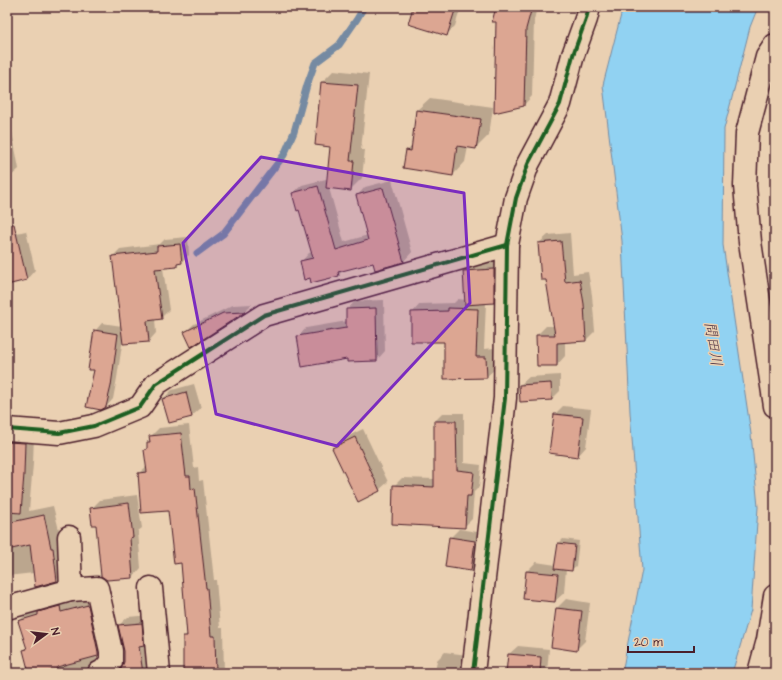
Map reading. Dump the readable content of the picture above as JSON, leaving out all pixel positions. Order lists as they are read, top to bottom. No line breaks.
{"water":["問田川"],"scale_bar":"20 m","north":"right"}
